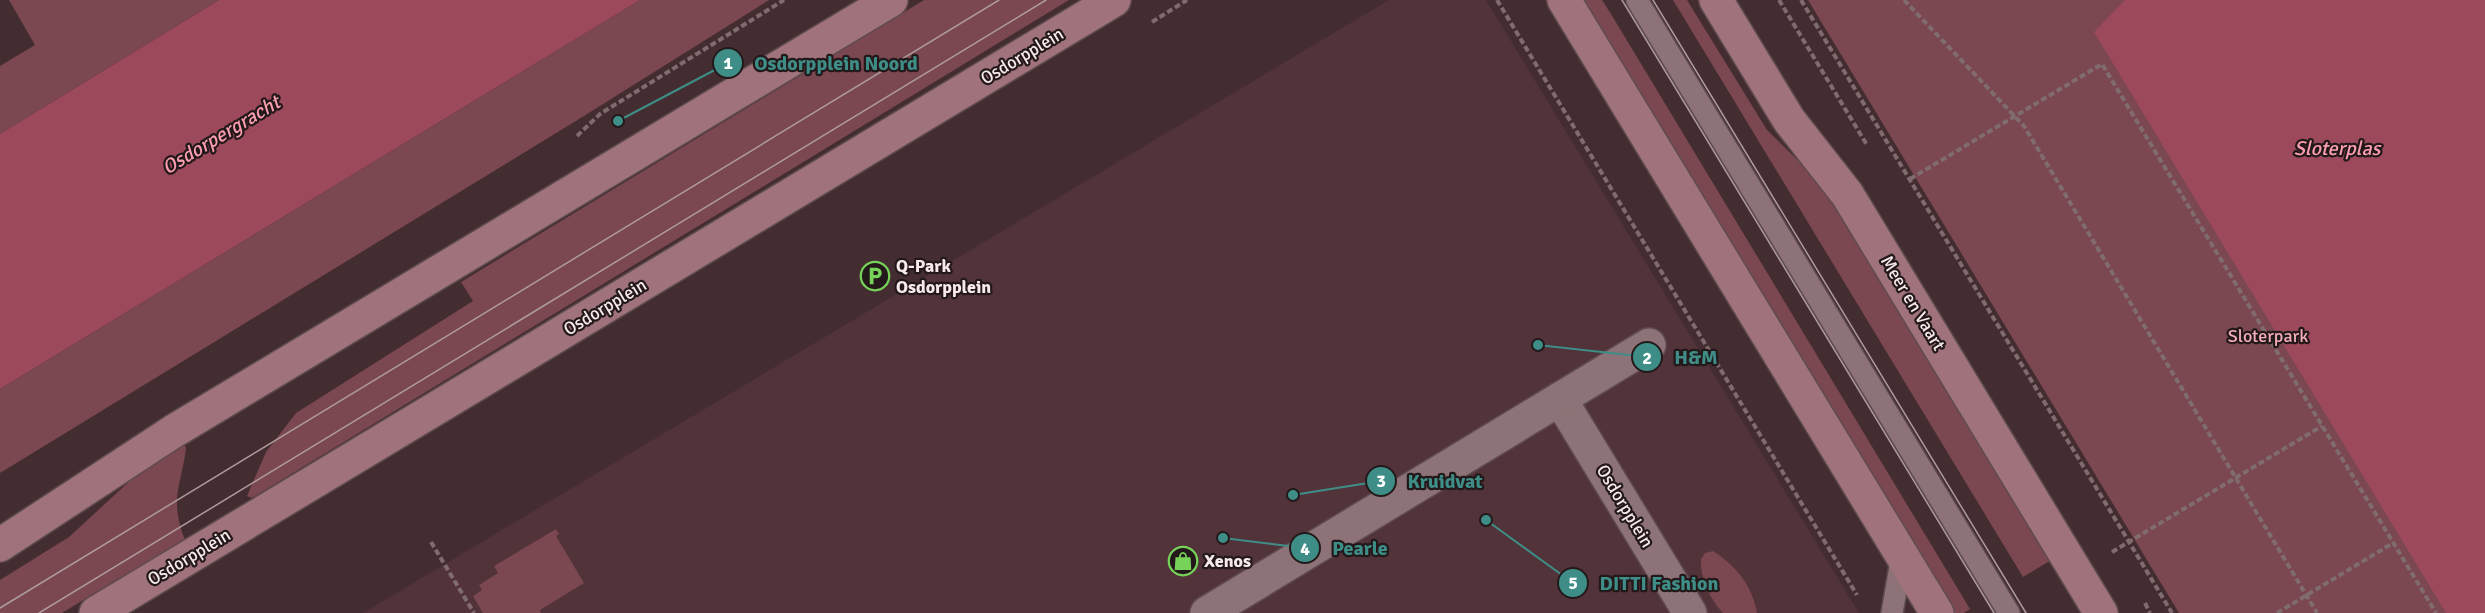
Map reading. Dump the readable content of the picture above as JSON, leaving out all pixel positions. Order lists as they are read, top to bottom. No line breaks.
{"streets":{"street":["Osdorpplein","Meer en Vaart"]},"water":["Osdorpergracht","Sloterplas"],"parks":["Sloterpark"],"places":{"other":["Osdorpplein Noord","H&M","Kruidvat","DITTI Fashion","Pearle"],"parking":["Q-Park Osdorpplein"],"shop":["Xenos"]}}
